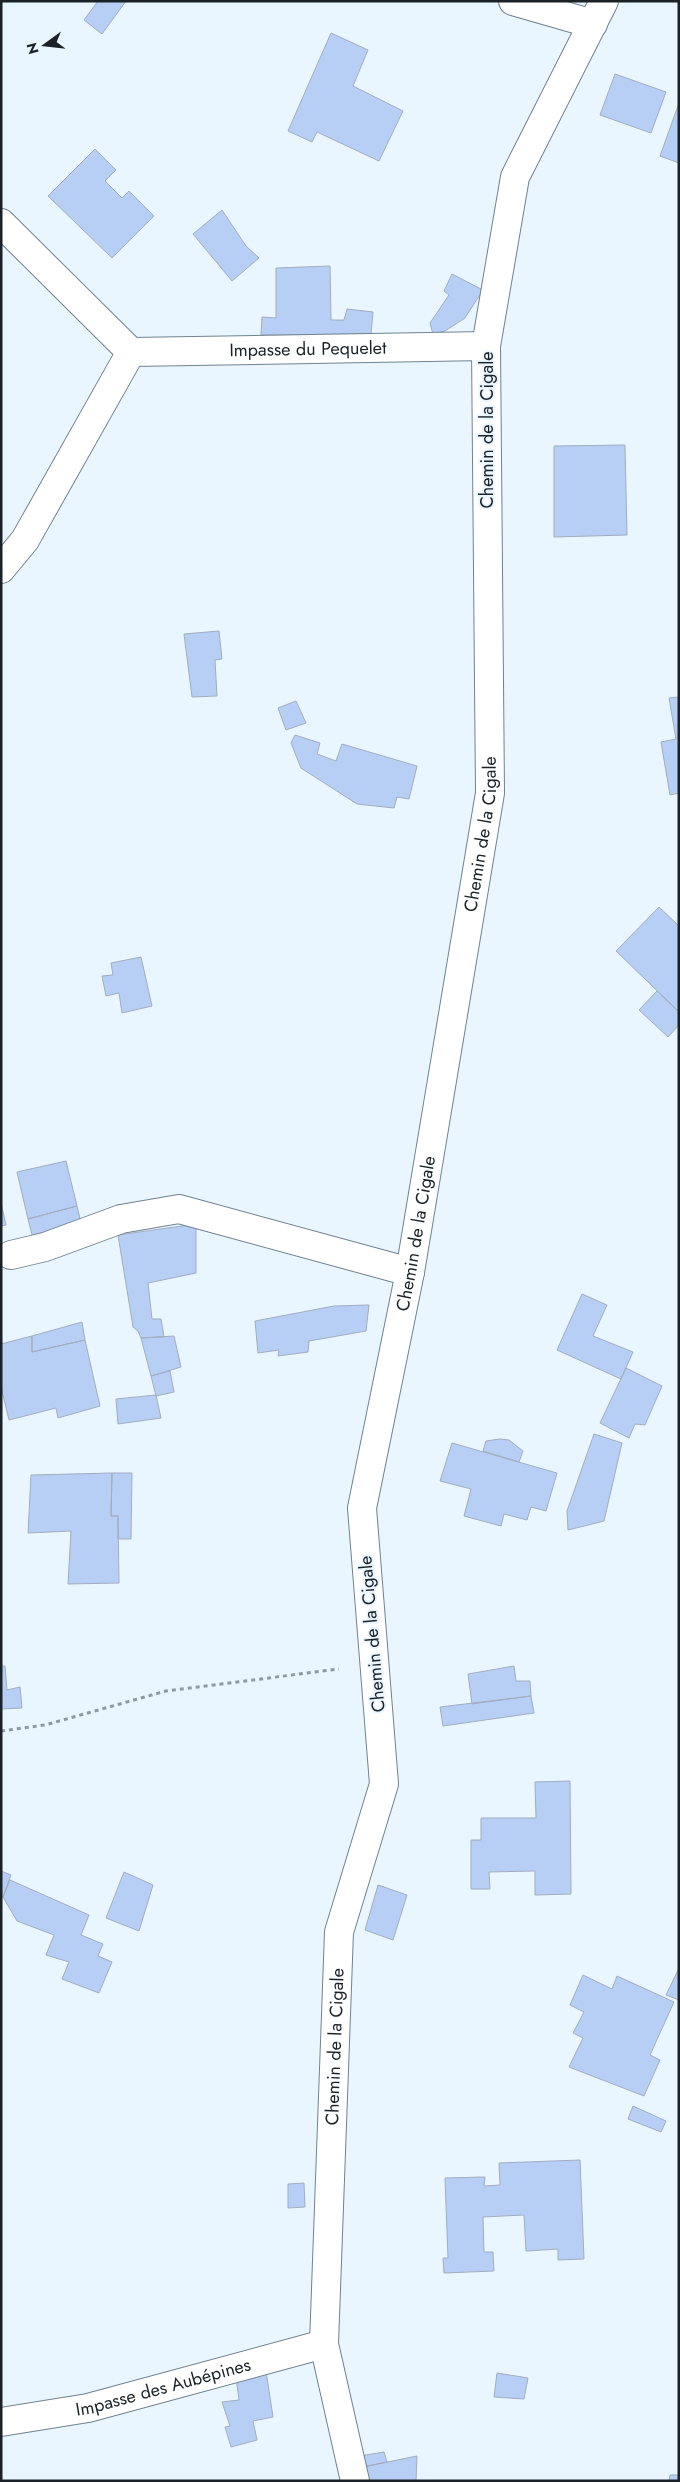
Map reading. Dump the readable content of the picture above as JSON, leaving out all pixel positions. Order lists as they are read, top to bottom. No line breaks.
{"streets":{"street":["Impasse du Pequelet","Chemin de la Cigale","Impasse des Aubépines"]},"crossings":[["Impasse du Pequelet","Chemin de la Cigale"],["Chemin de la Cigale","Impasse des Aubépines"]],"north":"left"}
